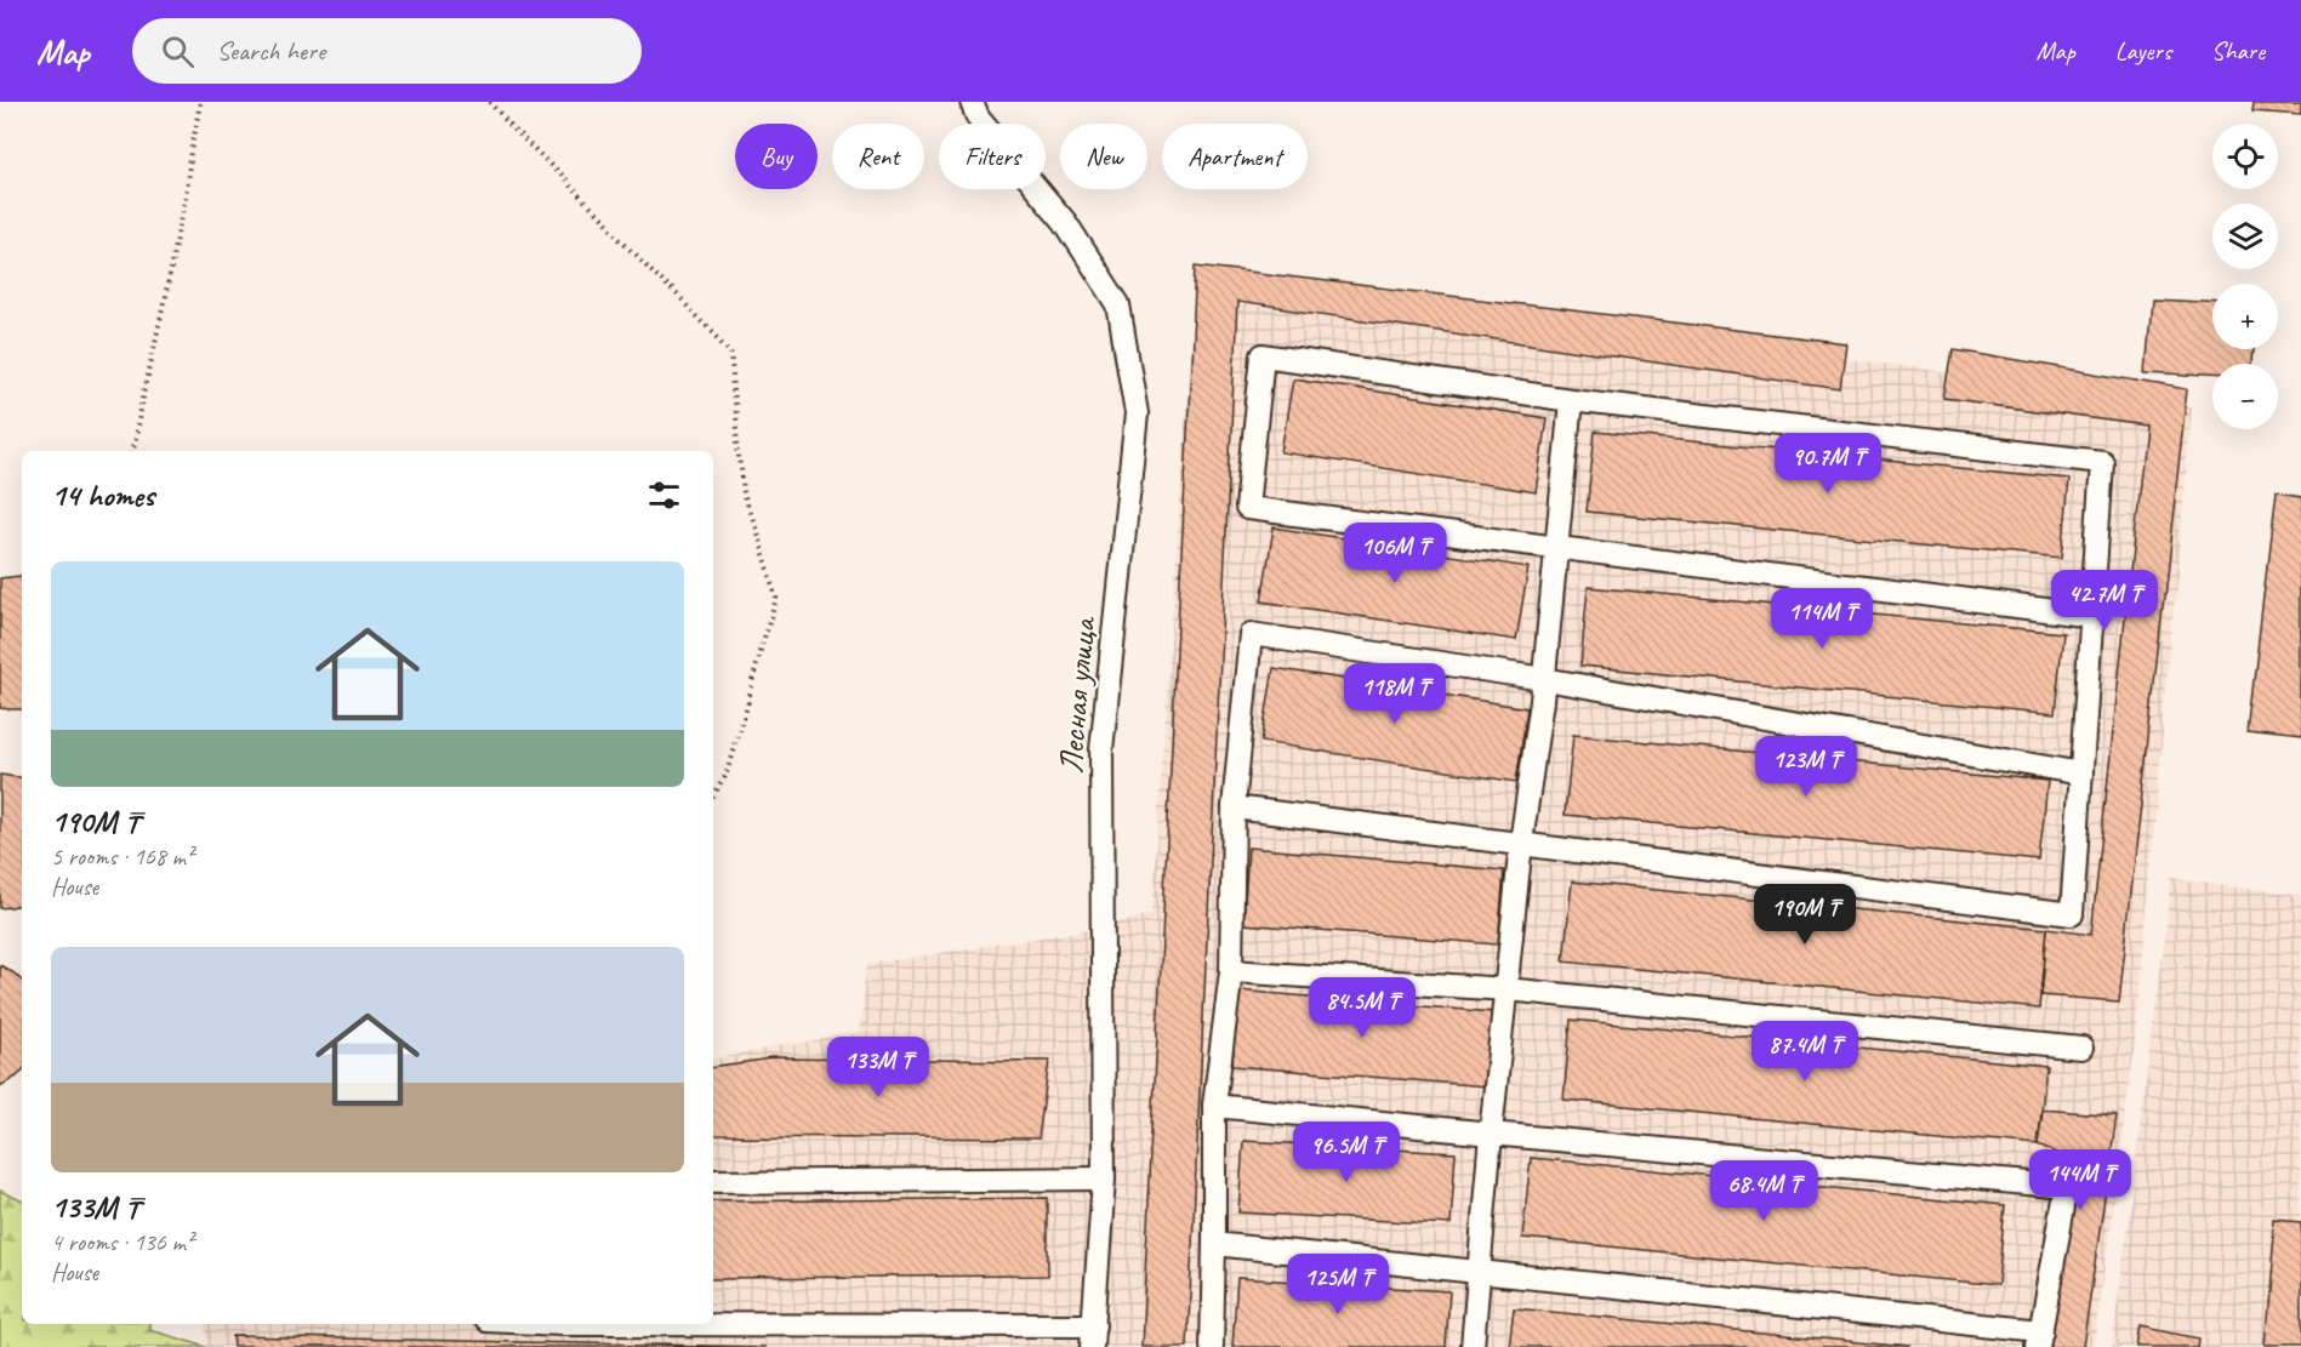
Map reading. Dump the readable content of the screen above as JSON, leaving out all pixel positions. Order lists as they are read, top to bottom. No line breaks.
{"streets":{"lane":["Лесная улица"]},"page":{"header":"Map","search":"Search here","nav":["Map","Layers","Share"],"map_buttons":["+","−"],"chip":["Buy","Rent","Filters","New","Apartment"],"price":["90.7M ₸","106M ₸","42.7M ₸","114M ₸","118M ₸","123M ₸","190M ₸","84.5M ₸","87.4M ₸","133M ₸","96.5M ₸","144M ₸","68.4M ₸","125M ₸"],"heading":"14 homes","list":[{"name":"190M ₸","note":"5 rooms · 168 m² · House"},{"name":"133M ₸","note":"4 rooms · 136 m² · House"}]}}
